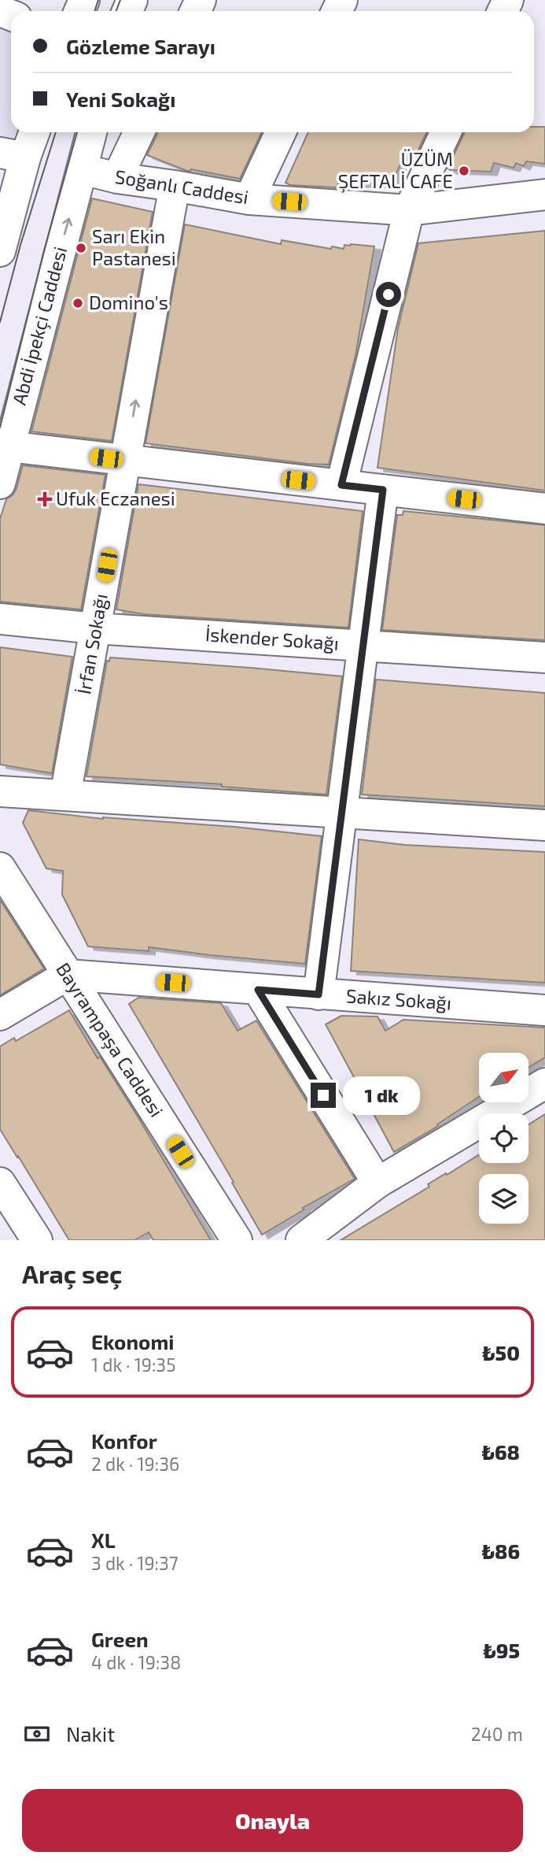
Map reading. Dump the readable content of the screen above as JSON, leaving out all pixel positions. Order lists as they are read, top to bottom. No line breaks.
{"streets":{"street":["Soğanlı Caddesi","Abdi İpekçi Caddesi","İskender Sokağı","İrfan Sokağı","Sakız Sokağı","Bayrampaşa Caddesi"]},"crossings":[["Soğanlı Caddesi","Abdi İpekçi Caddesi"],["Soğanlı Caddesi","İrfan Sokağı"],["İskender Sokağı","İrfan Sokağı"],["Sakız Sokağı","Bayrampaşa Caddesi"]],"places":{"other":["ÜZÜM ŞEFTALİ CAFE","Sarı Ekin Pastanesi","Domino's"],"health":["Ufuk Eczanesi"]},"north":"top right","page":{"banner":["Gözleme Sarayı","Yeni Sokağı"],"bubble":"1 dk","heading":"Araç seç","list":[{"name":"Ekonomi","note":"1 dk · 19:35","value":"₺50"},{"name":"Konfor","note":"2 dk · 19:36","value":"₺68"},{"name":"XL","note":"3 dk · 19:37","value":"₺86"},{"name":"Green","note":"4 dk · 19:38","value":"₺95"}],"pay":["Nakit","240 m"],"buttons":"Onayla"}}
